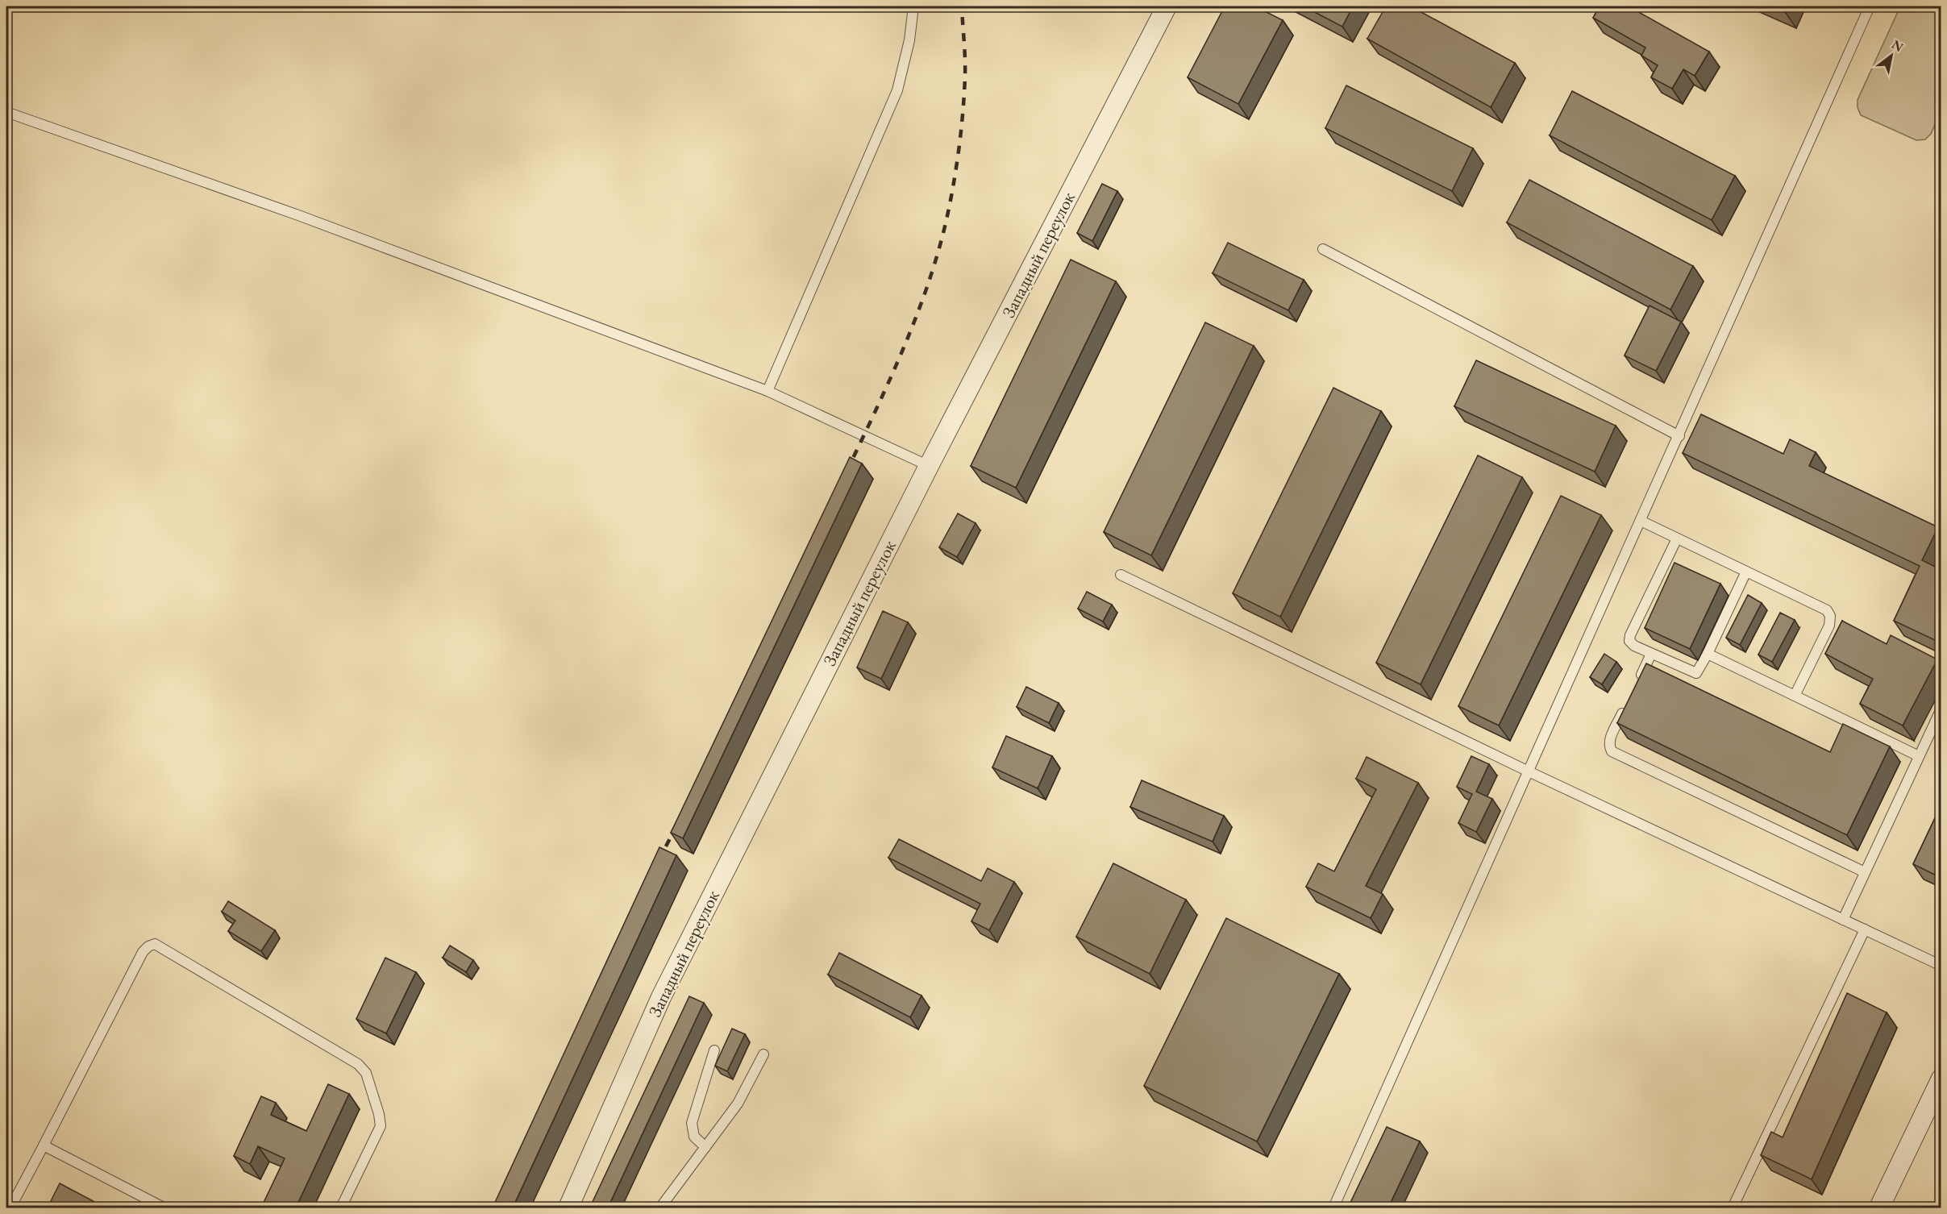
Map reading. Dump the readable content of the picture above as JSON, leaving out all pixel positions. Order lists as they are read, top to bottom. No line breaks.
{"streets":{"street":["Западный переулок"]},"north":"top right"}
